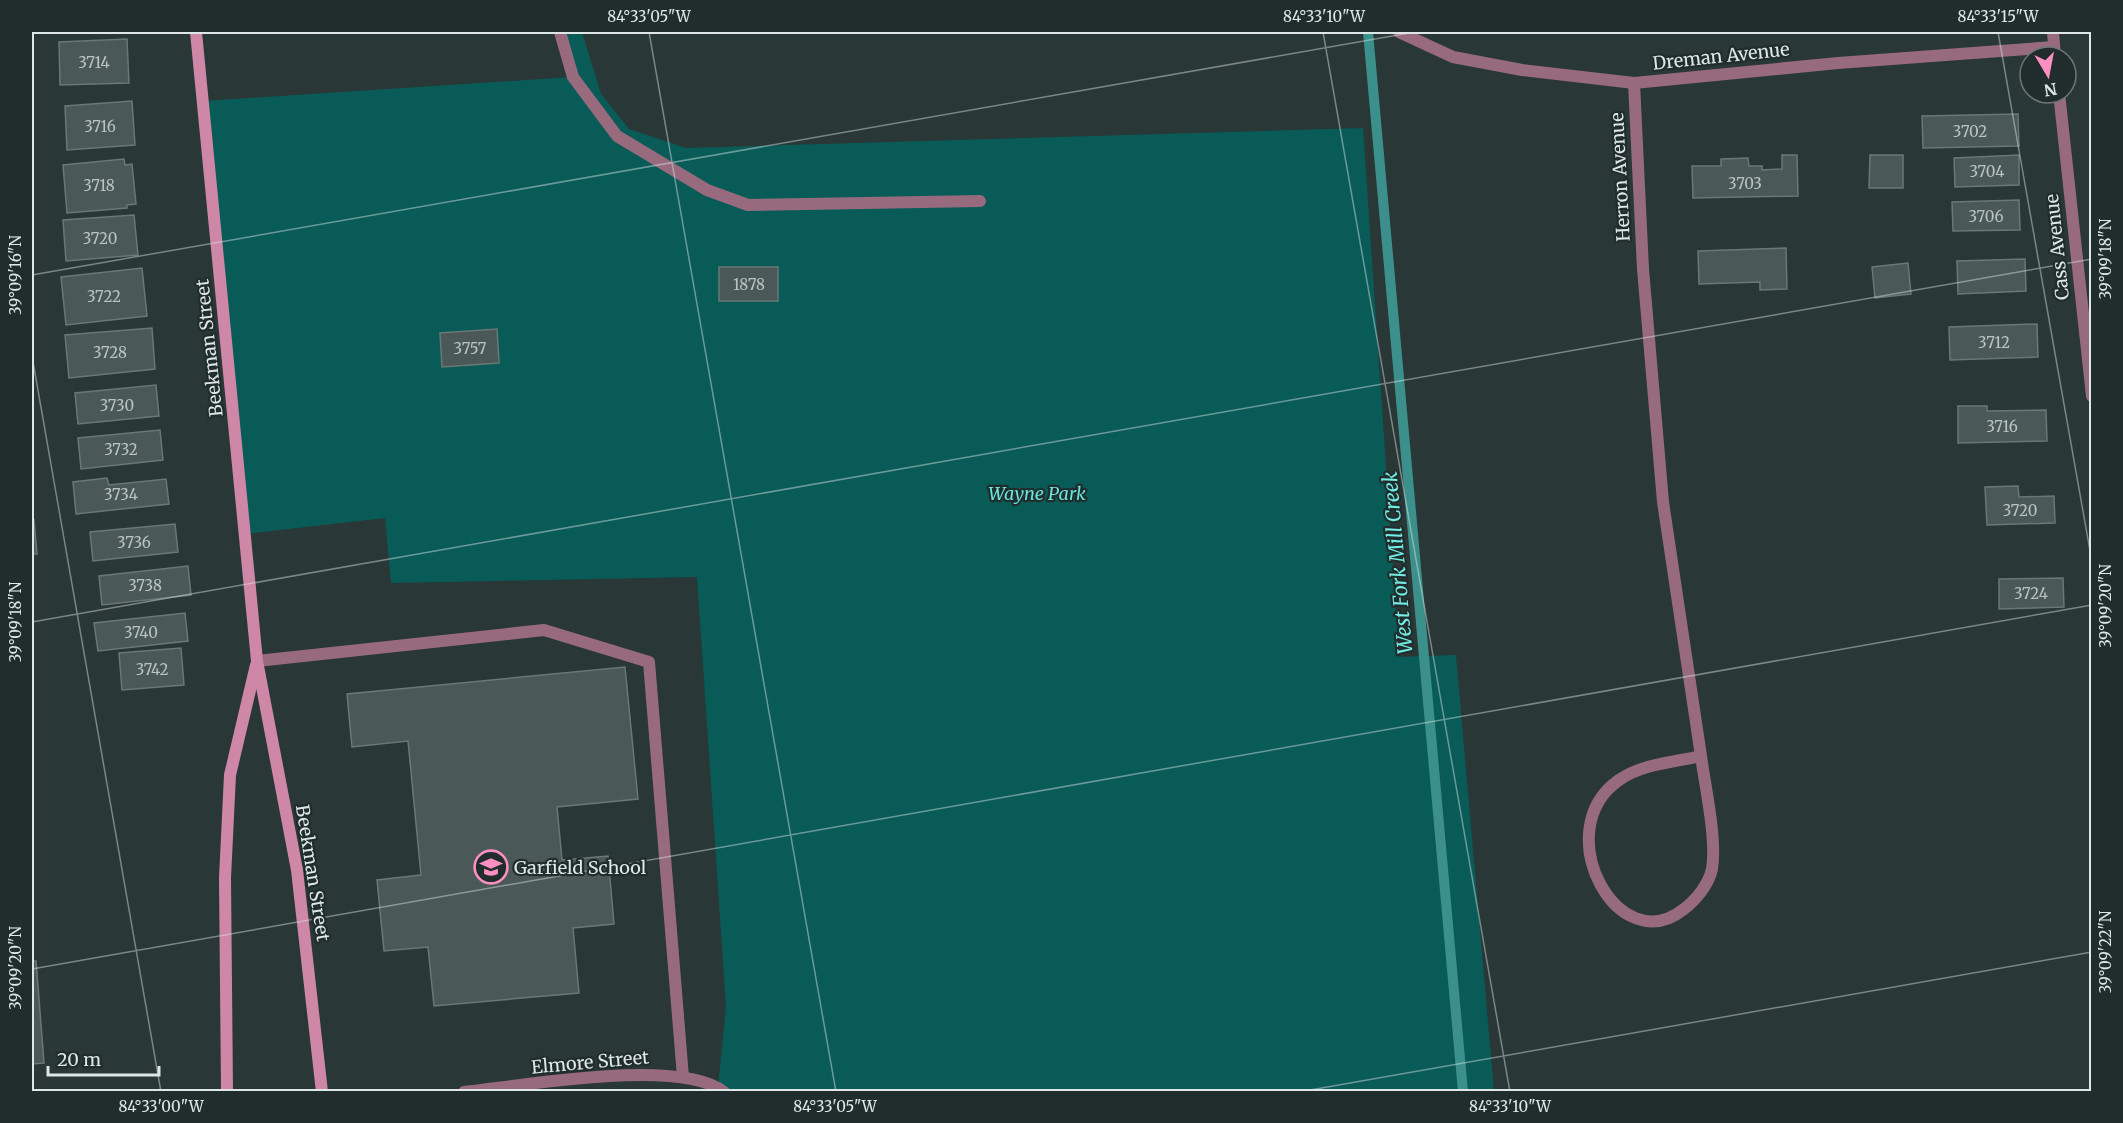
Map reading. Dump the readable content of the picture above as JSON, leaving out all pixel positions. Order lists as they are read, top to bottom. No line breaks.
{"streets":{"main road":["Beekman Street"],"street":["Dreman Avenue","Herron Avenue","Cass Avenue","Elmore Street"]},"crossings":[["Dreman Avenue","Herron Avenue"]],"water":["West Fork Mill Creek"],"parks":["Wayne Park"],"places":{"school or university":["Garfield School"]},"house_numbers":["3714","3716","3702","3704","3703","3718","3706","3720","1878","3722","3712","3757","3728","3730","3716","3732","3734","3720","3736","3738","3724","3740","3742"],"scale_bar":"20 m","north":"bottom","coordinates":["84°33'05\"W","84°33'10\"W","84°33'15\"W","39°09'18\"N","39°09'16\"N","39°09'20\"N","39°09'22\"N","84°33'00\"W"]}
